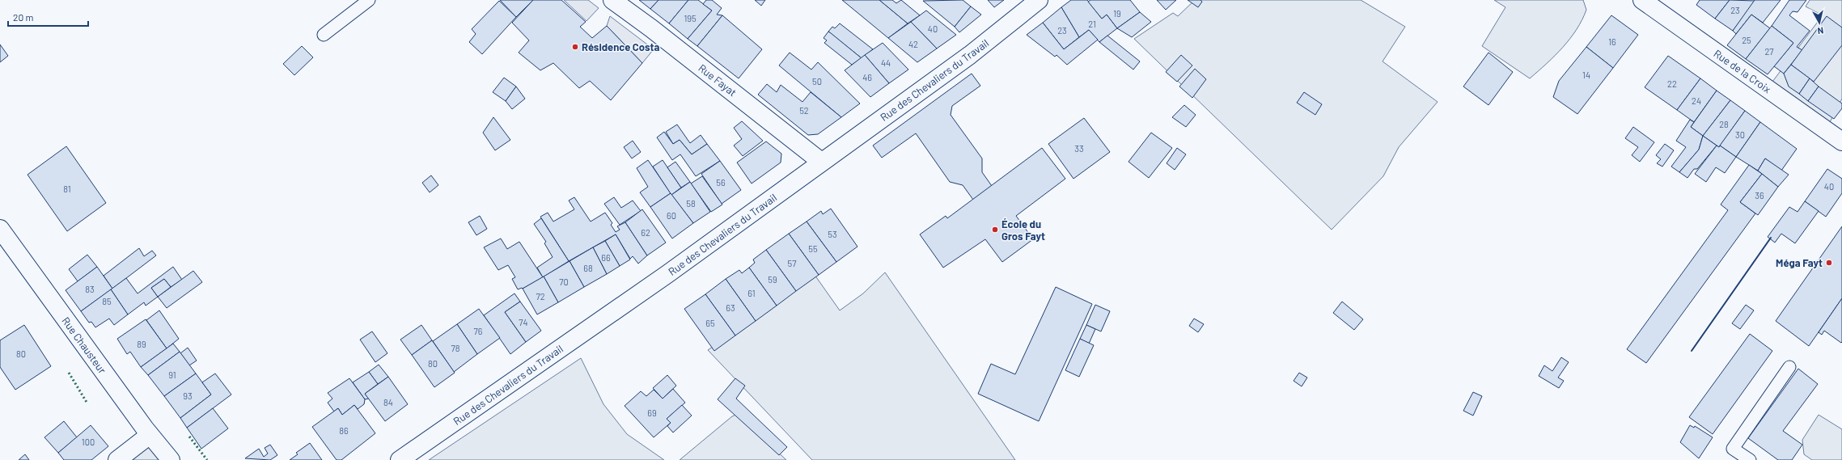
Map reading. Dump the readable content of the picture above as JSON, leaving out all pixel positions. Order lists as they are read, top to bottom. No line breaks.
{"streets":{"street":["Rue de la Croix","Rue Fayat","Rue des Chevaliers du Travail","Rue Chausteur"]},"crossings":[["Rue Fayat","Rue des Chevaliers du Travail"]],"places":["Résidence Costa","École du Gros Fayt","Méga Fayt"],"house_numbers":["23","19","195","21","40","23","25","16","42","27","44","14","46","50","22","24","52","28","30","33","56","40","81","36","58","60","62","53","55","66","57","68","59","70","83","61","72","85","63","74","65","76","89","78","80","80","91","93","84","69","86","100"],"scale_bar":"20 m","north":"bottom"}
